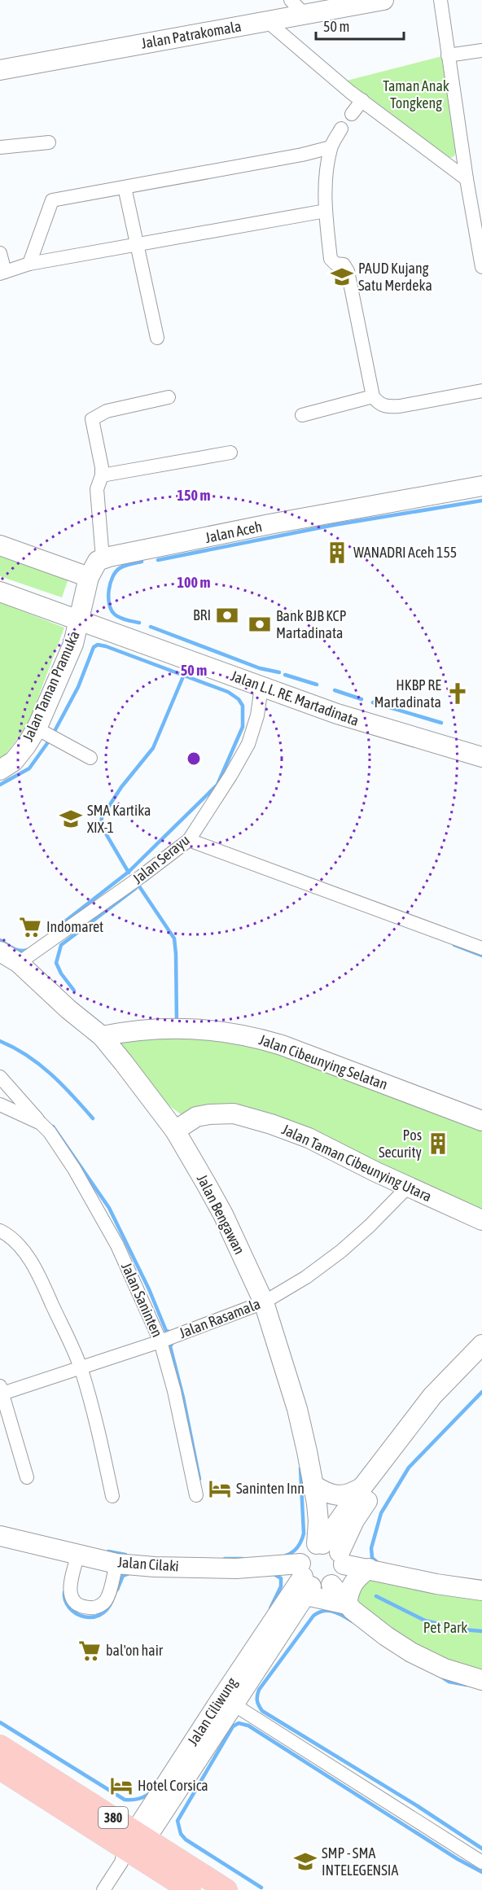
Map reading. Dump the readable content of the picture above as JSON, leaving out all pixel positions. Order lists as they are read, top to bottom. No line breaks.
{"streets":{"main road":["380"],"street":["Jalan Patrakomala","Jalan Aceh","Jalan Taman Pramuka","Jalan L.L. RE. Martadinata","Jalan Serayu","Jalan Cibeunying Selatan","Jalan Taman Cibeunying Utara","Jalan Bengawan","Jalan Saninten","Jalan Rasamala","Jalan Cilaki","Jalan Ciliwung"]},"crossings":[["Jalan Taman Pramuka","Jalan L.L. RE. Martadinata"],["Jalan L.L. RE. Martadinata","Jalan Serayu"],["Jalan Serayu","Jalan Bengawan"],["Jalan Cibeunying Selatan","Jalan Bengawan"],["Jalan Taman Cibeunying Utara","Jalan Bengawan"],["Jalan Taman Cibeunying Utara","Jalan Rasamala"],["Jalan Bengawan","Jalan Rasamala"],["Jalan Saninten","Jalan Rasamala"],["Jalan Cilaki","Jalan Ciliwung"],["Jalan Ciliwung","380"]],"parks":["Taman Anak Tongkeng","Pet Park"],"places":{"school or university":["PAUD Kujang Satu Merdeka","SMA Kartika XIX-1","SMP - SMA INTELEGENSIA"],"building":["WANADRI Aceh 155","Pos Security"],"bank":["BRI","Bank BJB KCP Martadinata"],"church":["HKBP RE Martadinata"],"supermarket":["Indomaret","bal'on hair"],"hotel":["Saninten Inn","Hotel Corsica"]},"scale_bar":"50 m","rings":["150 m","100 m","50 m"]}
